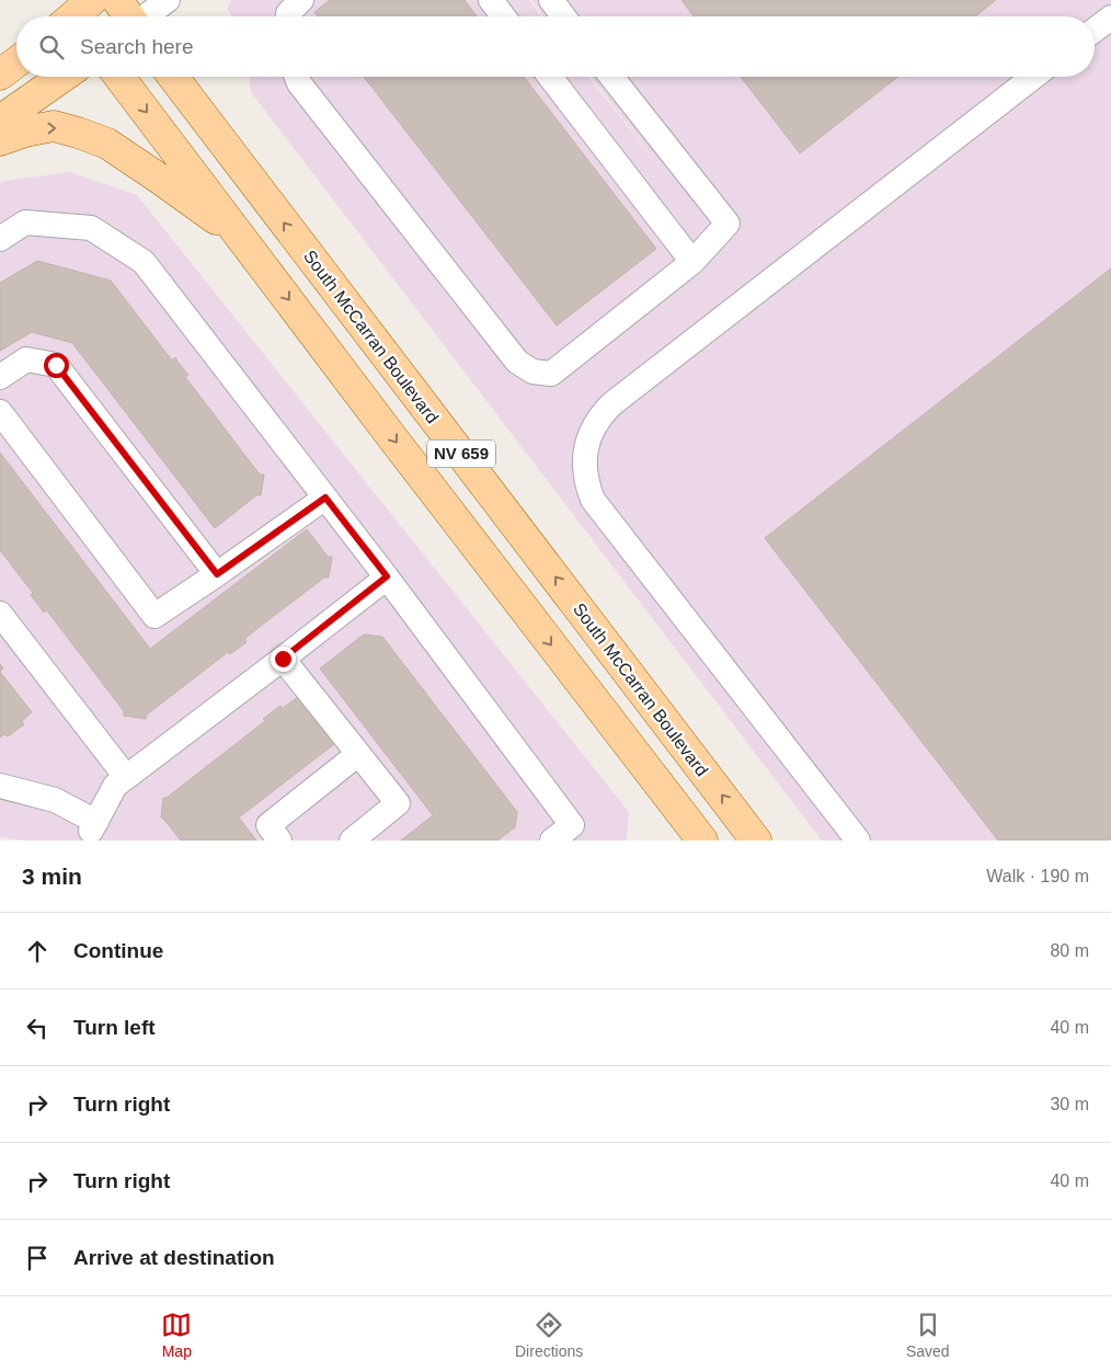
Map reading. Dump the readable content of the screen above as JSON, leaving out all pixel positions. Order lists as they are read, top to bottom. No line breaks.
{"streets":{"main road":["South McCarran Boulevard","NV 659"]},"page":{"search":"Search here","heading":["3 min","Walk · 190 m"],"list":[["Continue","80 m"],["Turn left","40 m"],["Turn right","30 m"],["Turn right","40 m"],"Arrive at destination"],"nav":["Map","Directions","Saved"]}}
